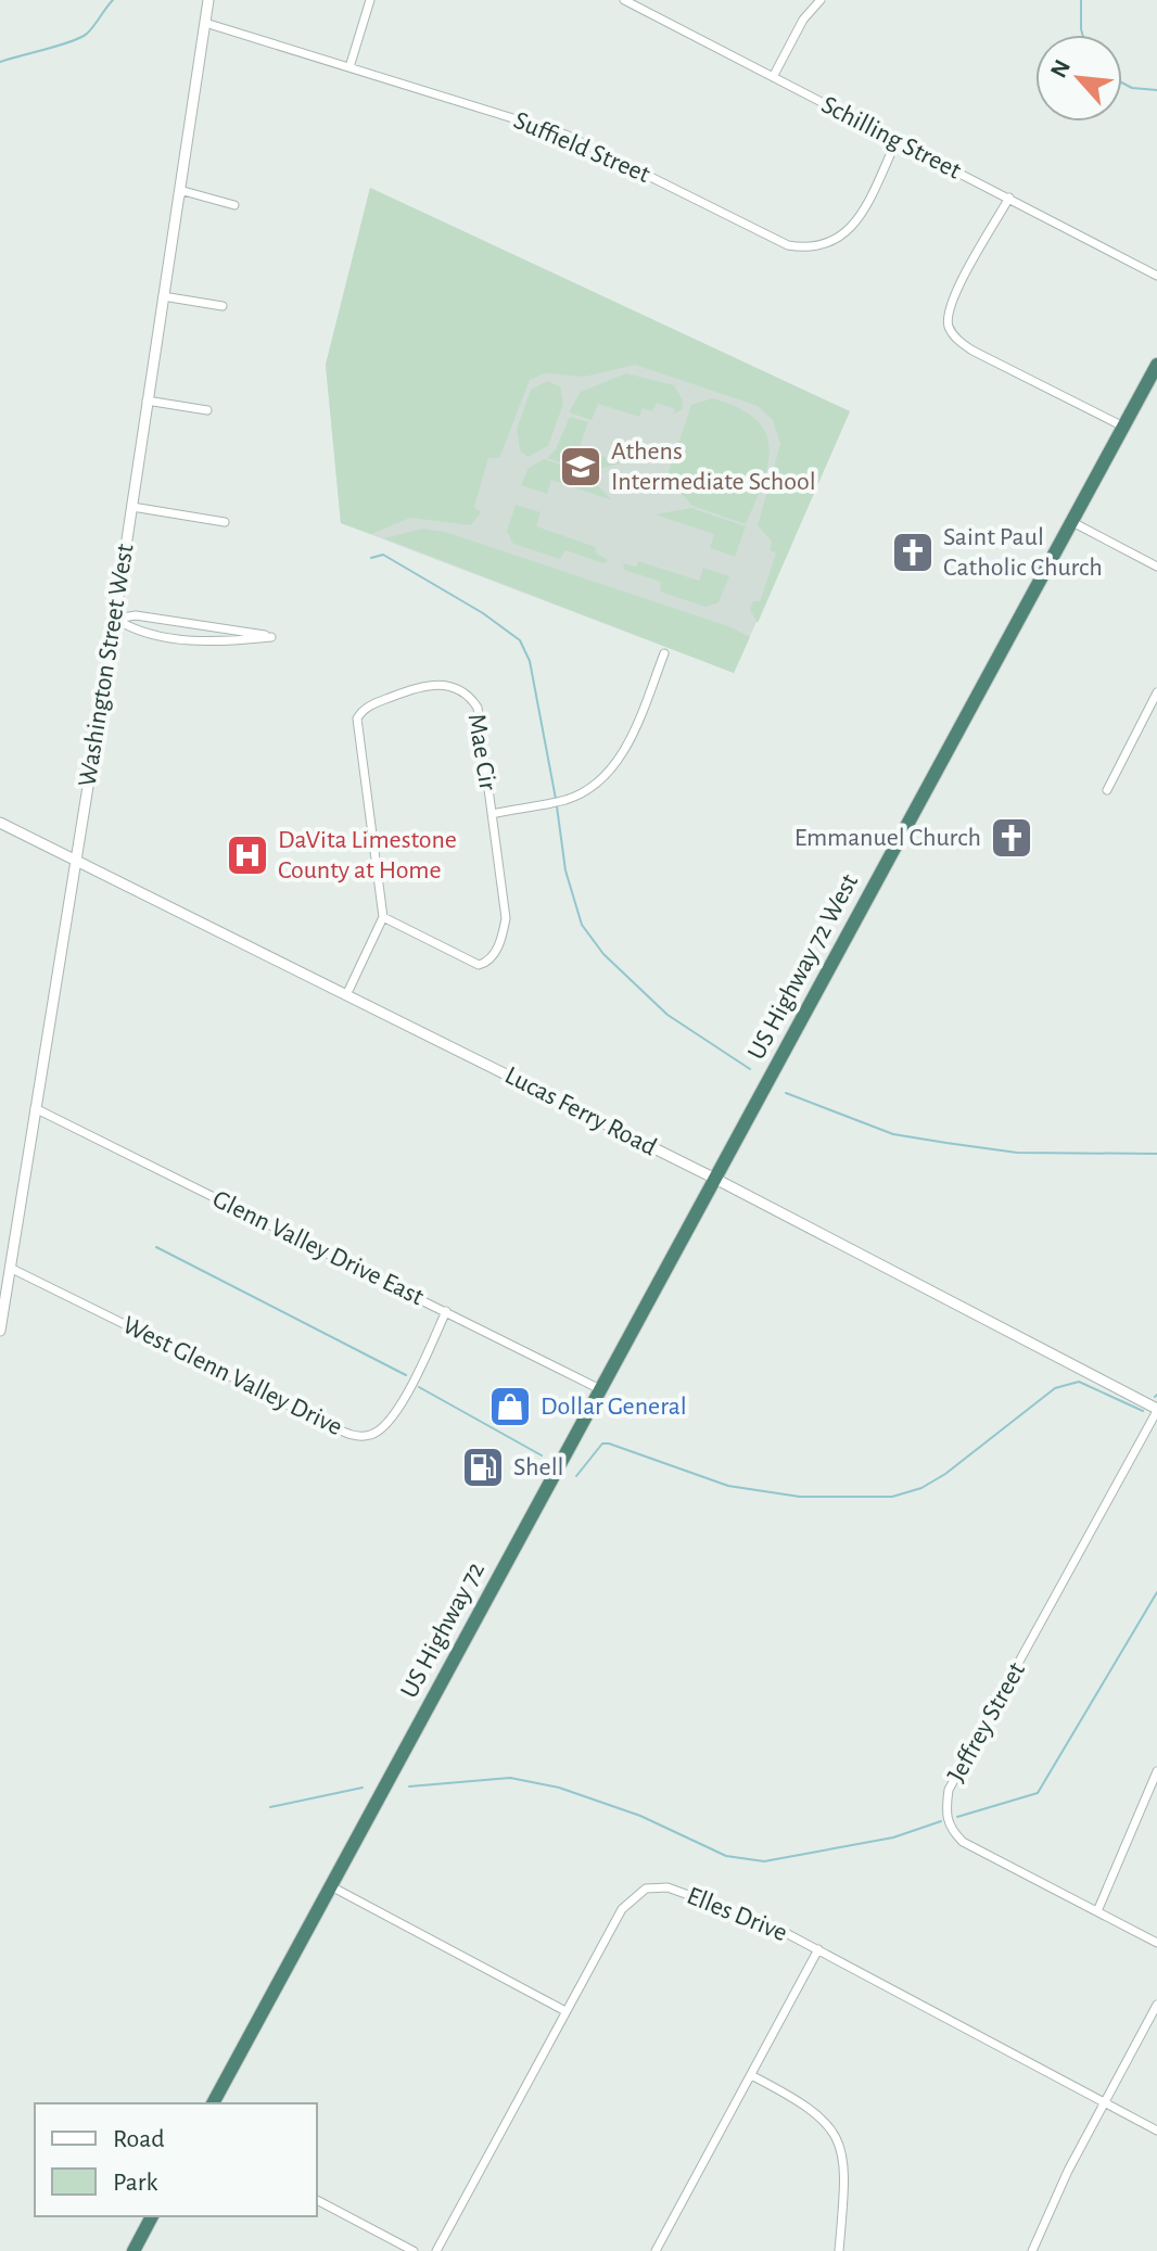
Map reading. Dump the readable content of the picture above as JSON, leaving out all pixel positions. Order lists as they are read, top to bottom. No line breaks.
{"streets":{"highway":["US Highway 72 West","US Highway 72"],"street":["Schilling Street","Suffield Street","Washington Street West","Mae Cir","Lucas Ferry Road","Glenn Valley Drive East","West Glenn Valley Drive","Jeffrey Street","Elles Drive"]},"crossings":[["Schilling Street","Suffield Street"],["Suffield Street","Washington Street West"],["Washington Street West","Lucas Ferry Road"],["Washington Street West","Glenn Valley Drive East"],["Washington Street West","West Glenn Valley Drive"],["US Highway 72 West","Lucas Ferry Road"],["US Highway 72 West","US Highway 72"],["Lucas Ferry Road","US Highway 72"],["Lucas Ferry Road","Jeffrey Street"],["Glenn Valley Drive East","West Glenn Valley Drive"],["Glenn Valley Drive East","US Highway 72"]],"places":{"school or university":["Athens Intermediate School"],"church":["Saint Paul Catholic Church","Emmanuel Church"],"hospital":["DaVita Limestone County at Home"],"shop":["Dollar General"],"fuel station":["Shell"]},"legend":["Road","Park"],"north":"top left"}
